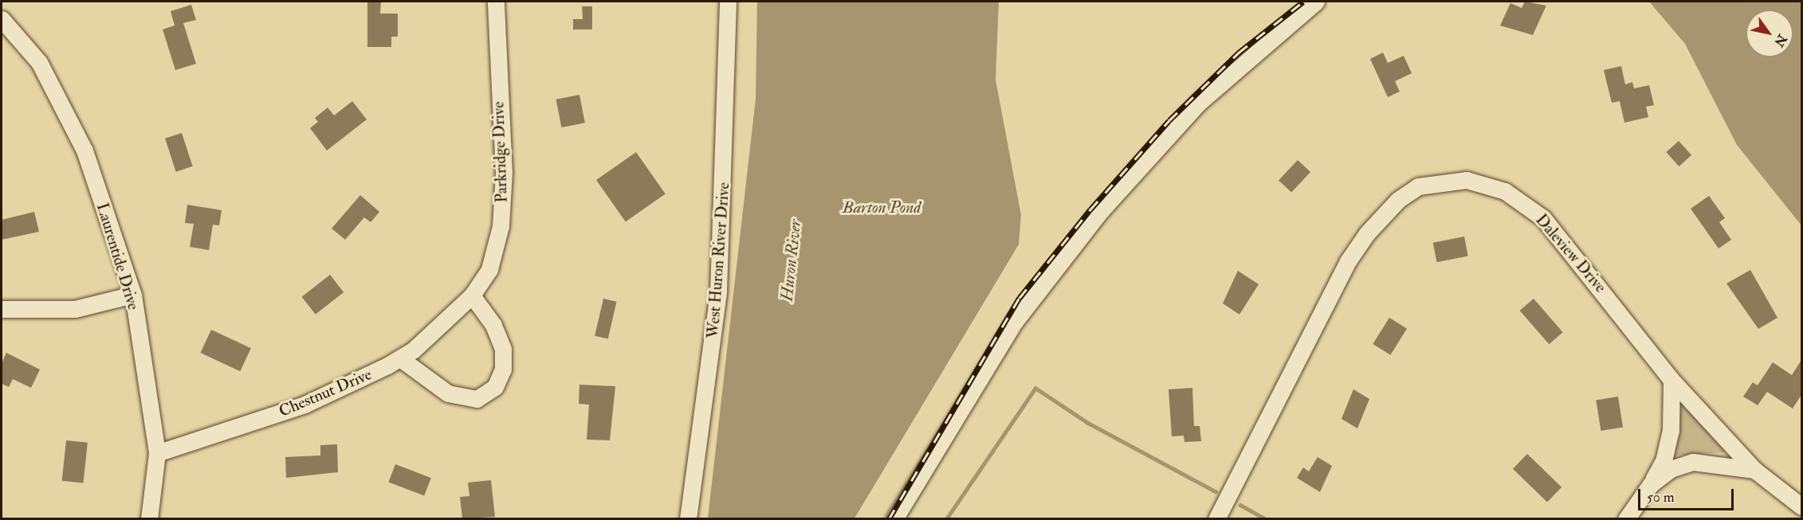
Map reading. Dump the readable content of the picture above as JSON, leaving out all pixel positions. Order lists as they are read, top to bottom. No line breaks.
{"streets":{"street":["Parkridge Drive","Daleview Drive","Laurentide Drive","West Huron River Drive","Chestnut Drive"]},"crossings":[["Parkridge Drive","Chestnut Drive"],["Laurentide Drive","Chestnut Drive"]],"water":["Barton Pond","Huron River"],"scale_bar":"50 m","north":"bottom right"}
